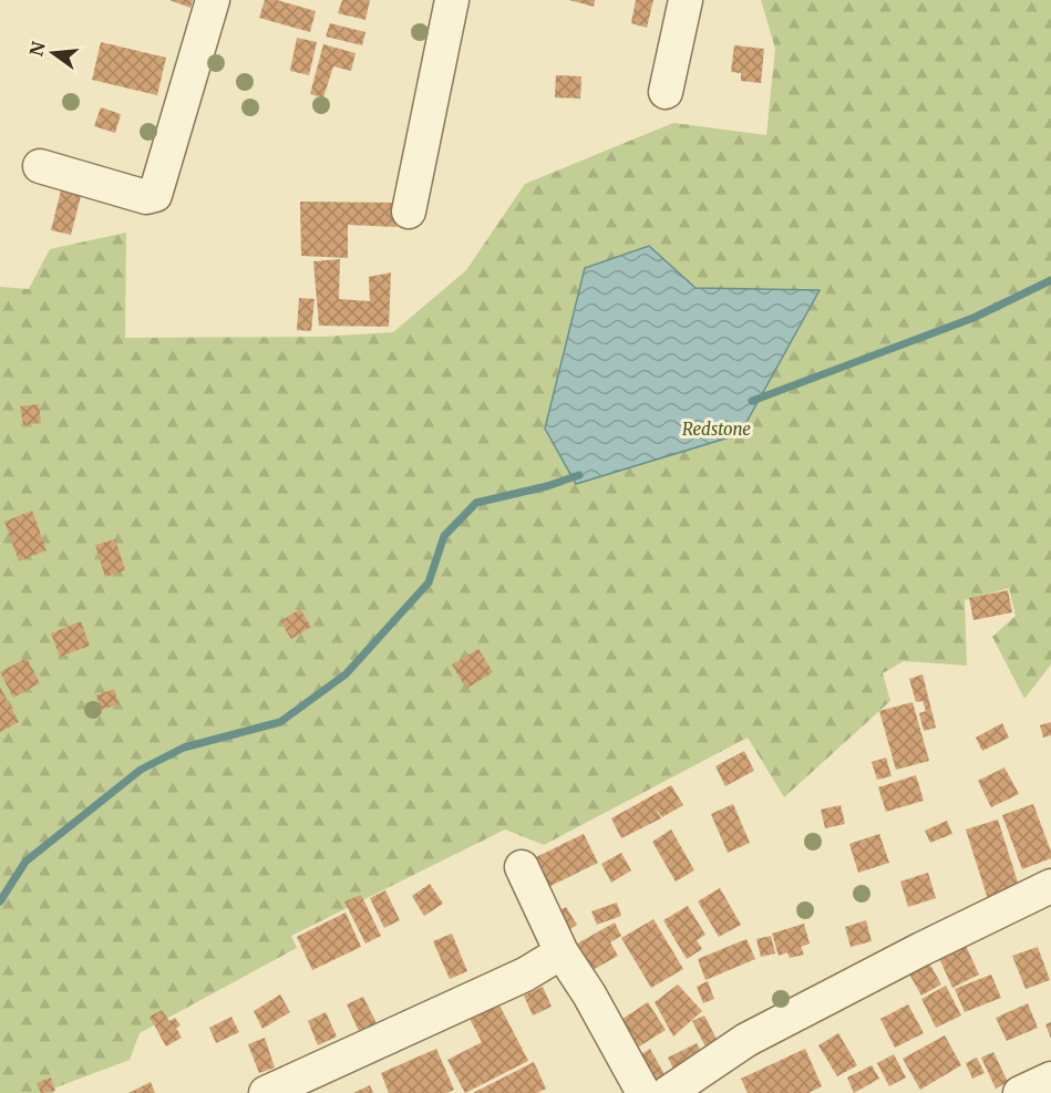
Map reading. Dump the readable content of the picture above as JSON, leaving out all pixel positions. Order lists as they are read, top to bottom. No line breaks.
{"parks":["Redstone"],"north":"left"}
